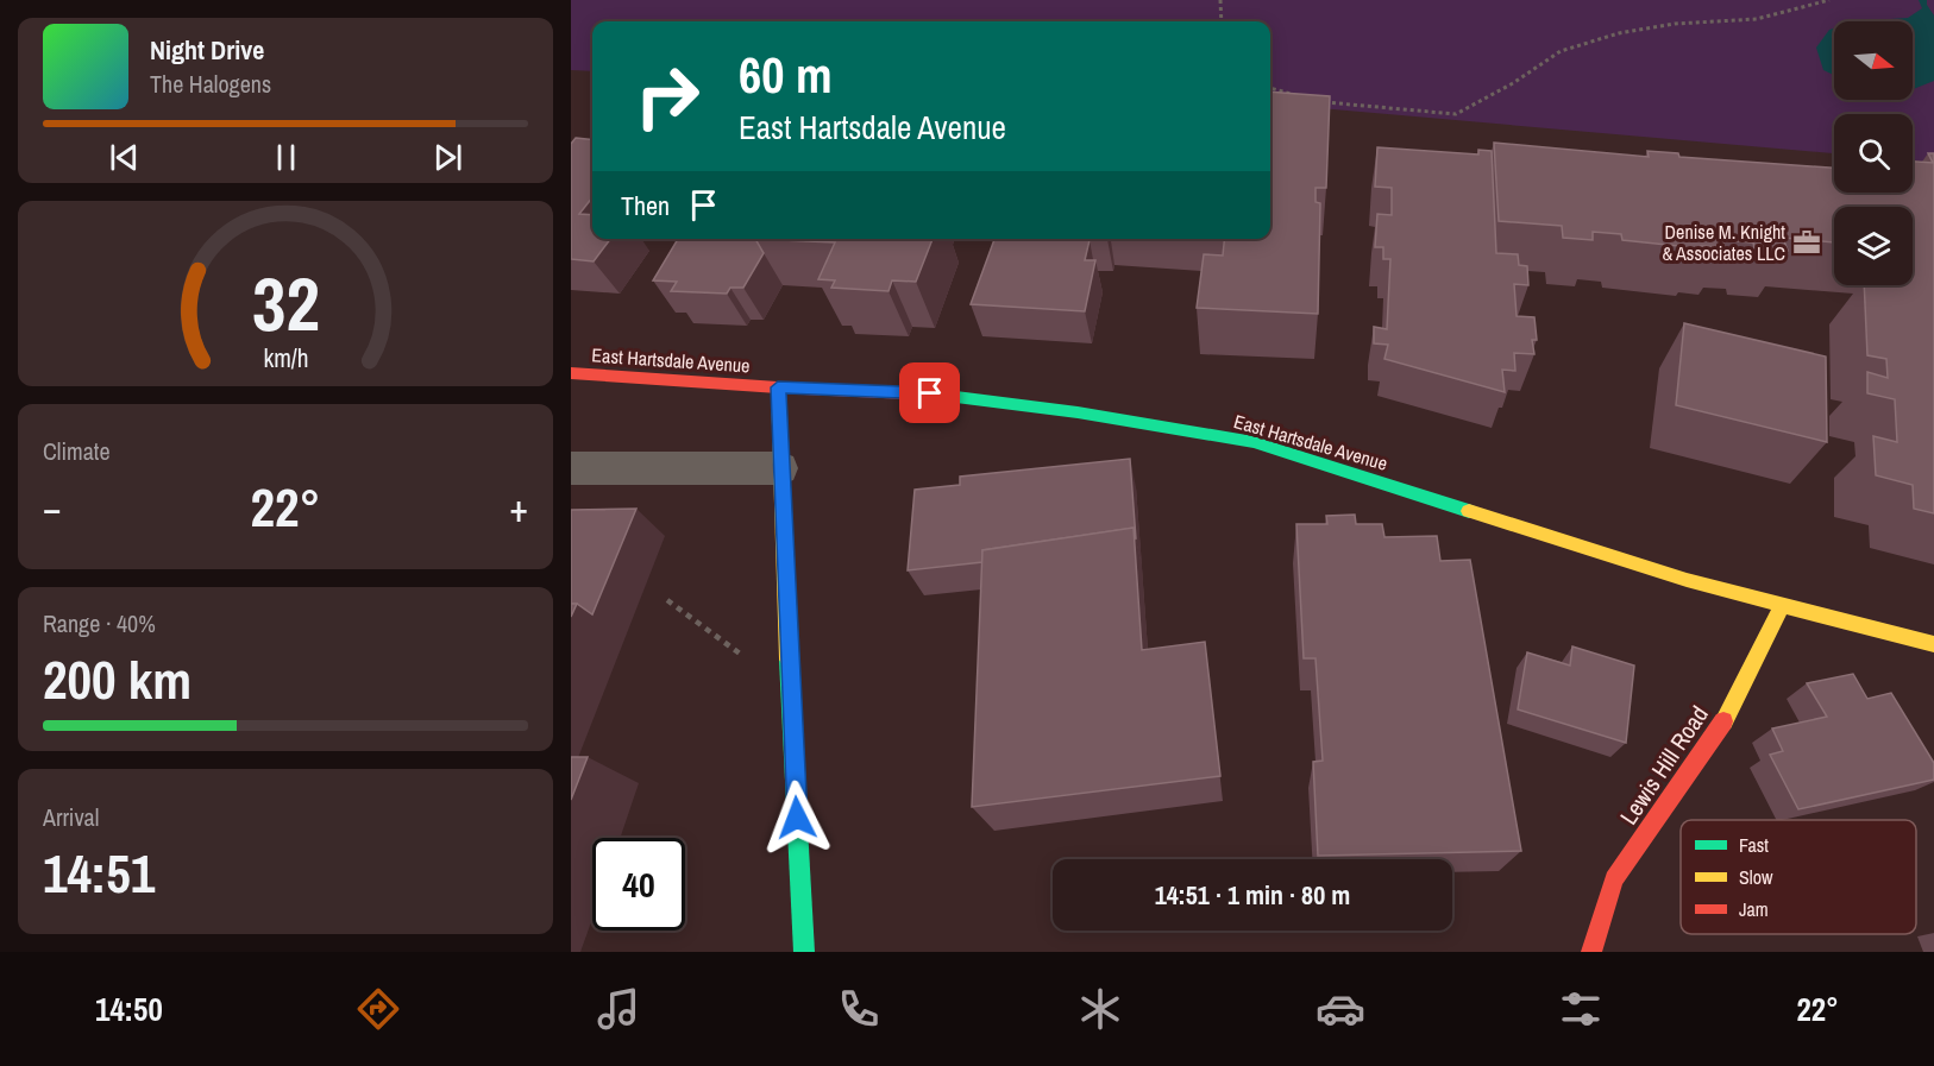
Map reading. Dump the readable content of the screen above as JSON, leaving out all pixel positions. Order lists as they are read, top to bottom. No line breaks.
{"streets":{"main road":["East Hartsdale Avenue","Lewis Hill Road"]},"crossings":[["East Hartsdale Avenue","Lewis Hill Road"]],"places":{"office":["Denise M. Knight & Associates LLC"]},"legend":["Fast","Slow","Jam"],"north":"right","page":{"turn":["60 m","East Hartsdale Avenue"],"song":["Night Drive","The Halogens"],"then":"Then","tile":["Climate",["Range · 40%","200 km"],["Arrival","14:51"]],"heat":["−","22°","+"],"limit":"40","trip":"14:51 · 1 min · 80 m","tabs":["14:50","22°"],"gauge":["32","km/h"]}}
